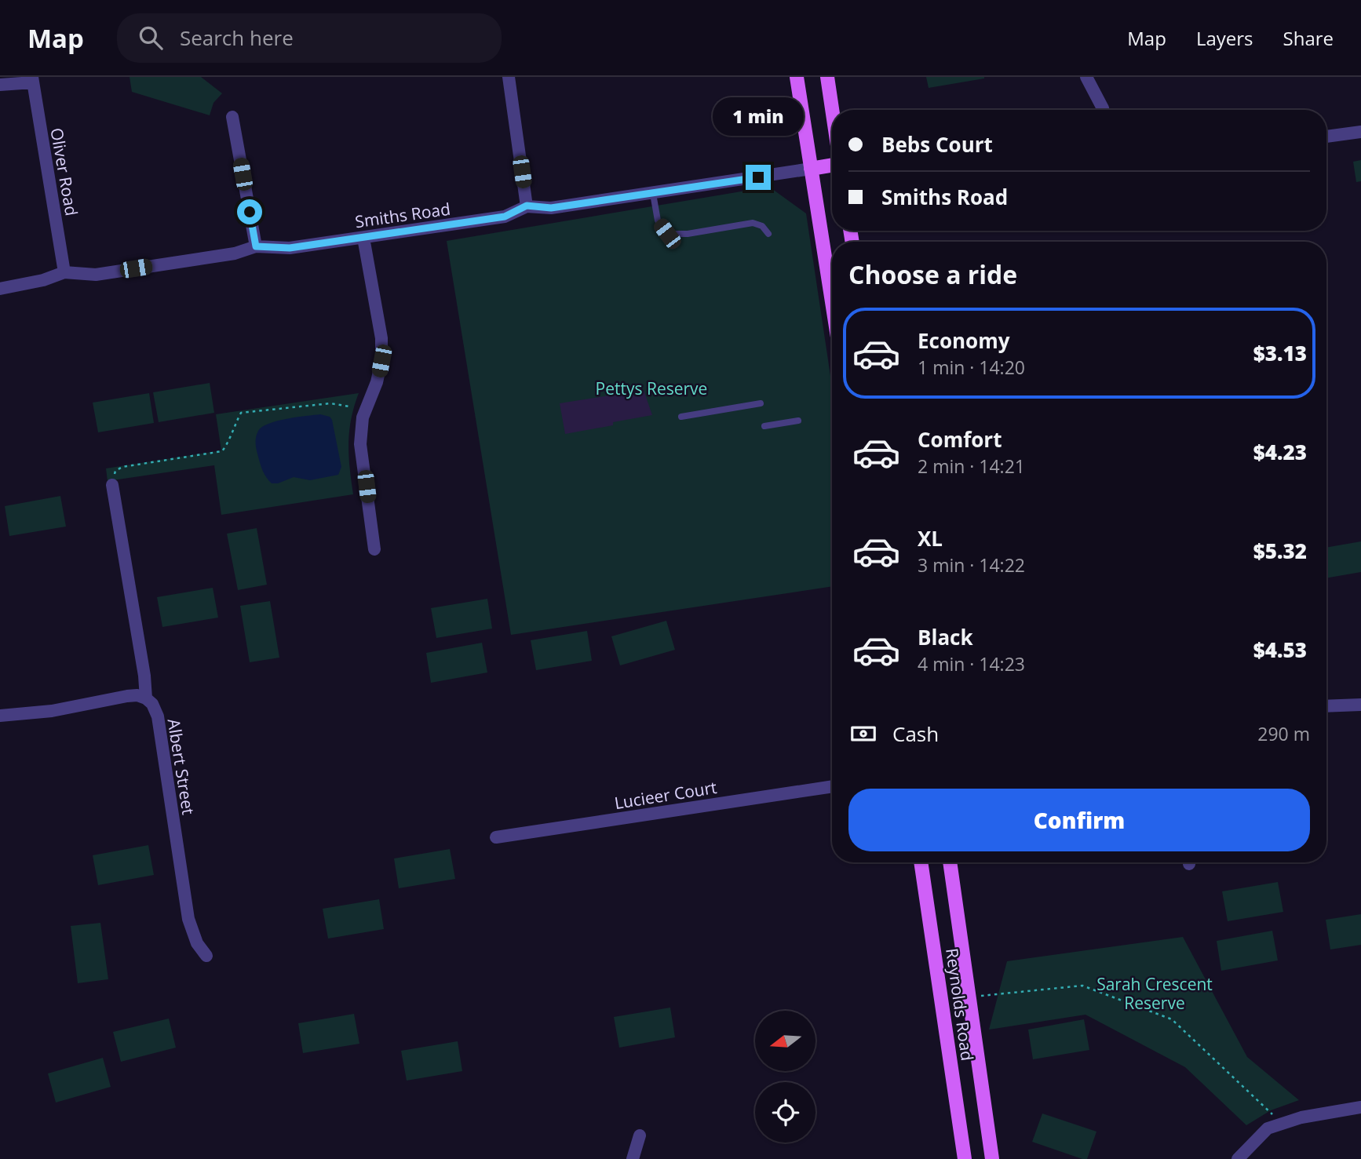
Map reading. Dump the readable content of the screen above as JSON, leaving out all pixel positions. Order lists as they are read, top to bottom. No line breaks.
{"streets":{"main road":["Reynolds Road"],"street":["Oliver Road","Smiths Road","Albert Street","Lucieer Court"]},"crossings":[["Oliver Road","Smiths Road"]],"parks":["Pettys Reserve","Sarah Crescent Reserve"],"north":"left","page":{"header":"Map","search":"Search here","nav":["Map","Layers","Share"],"bubble":"1 min","banner":["Bebs Court","Smiths Road"],"heading":"Choose a ride","list":[{"name":"Economy","note":"1 min · 14:20","value":"$3.13"},{"name":"Comfort","note":"2 min · 14:21","value":"$4.23"},{"name":"XL","note":"3 min · 14:22","value":"$5.32"},{"name":"Black","note":"4 min · 14:23","value":"$4.53"}],"pay":["Cash","290 m"],"buttons":"Confirm"}}
